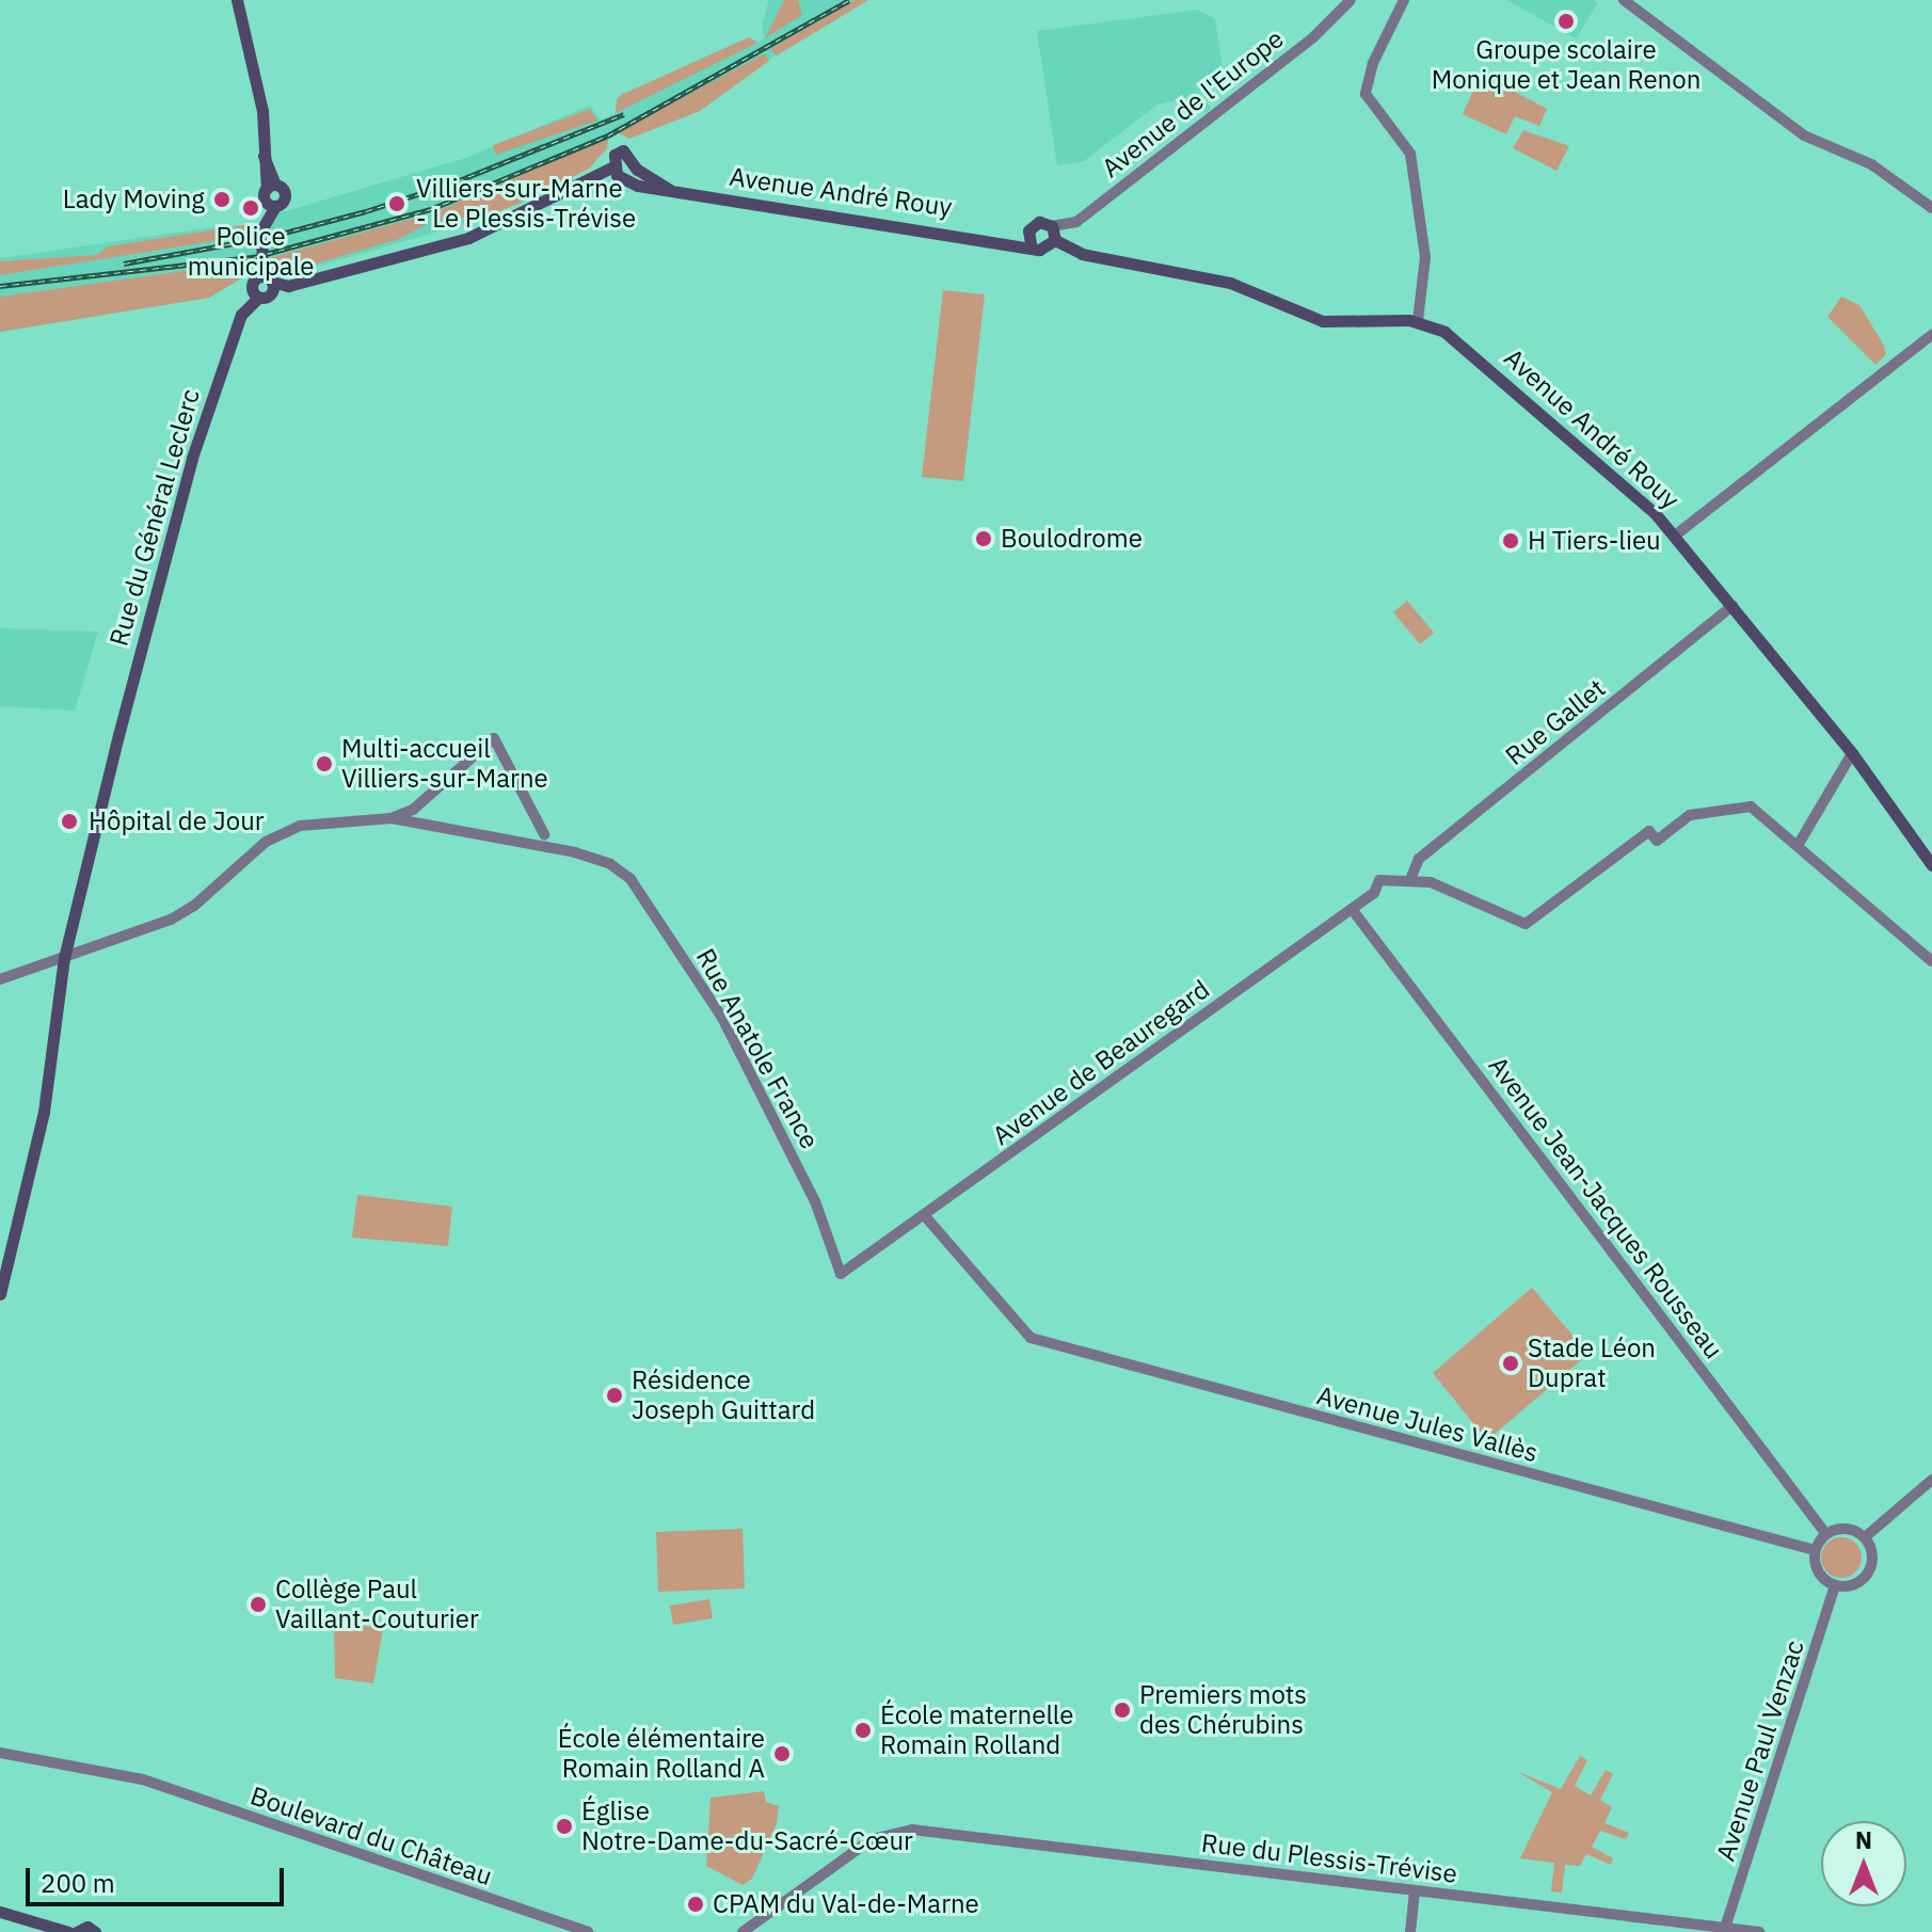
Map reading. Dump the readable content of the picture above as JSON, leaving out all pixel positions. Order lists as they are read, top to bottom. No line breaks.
{"streets":{"main road":["Avenue André Rouy","Rue du Général Leclerc"],"street":["Avenue de l'Europe","Rue Gallet","Rue Anatole France","Avenue de Beauregard","Avenue Jean-Jacques Rousseau","Avenue Jules Vallès","Avenue Paul Venzac","Boulevard du Château","Rue du Plessis-Trévise"]},"crossings":[["Avenue André Rouy","Rue Gallet"],["Rue du Général Leclerc","Rue Anatole France"],["Rue Gallet","Avenue de Beauregard"],["Rue Anatole France","Avenue de Beauregard"],["Avenue de Beauregard","Avenue Jean-Jacques Rousseau"],["Avenue de Beauregard","Avenue Jules Vallès"],["Avenue Jean-Jacques Rousseau","Avenue Jules Vallès"],["Avenue Jean-Jacques Rousseau","Avenue Paul Venzac"],["Avenue Jules Vallès","Avenue Paul Venzac"],["Avenue Paul Venzac","Rue du Plessis-Trévise"]],"places":["Groupe scolaire Monique et Jean Renon","Lady Moving","Villiers-sur-Marne - Le Plessis-Trévise","Police municipale","Boulodrome","H Tiers-lieu","Multi-accueil Villiers-sur-Marne","Hôpital de Jour","Stade Léon Duprat","Résidence Joseph Guittard","Collège Paul Vaillant-Couturier","Premiers mots des Chérubins","École maternelle Romain Rolland","École élémentaire Romain Rolland A","Église Notre-Dame-du-Sacré-Cœur","CPAM du Val-de-Marne"],"scale_bar":"200 m","north":"top"}
